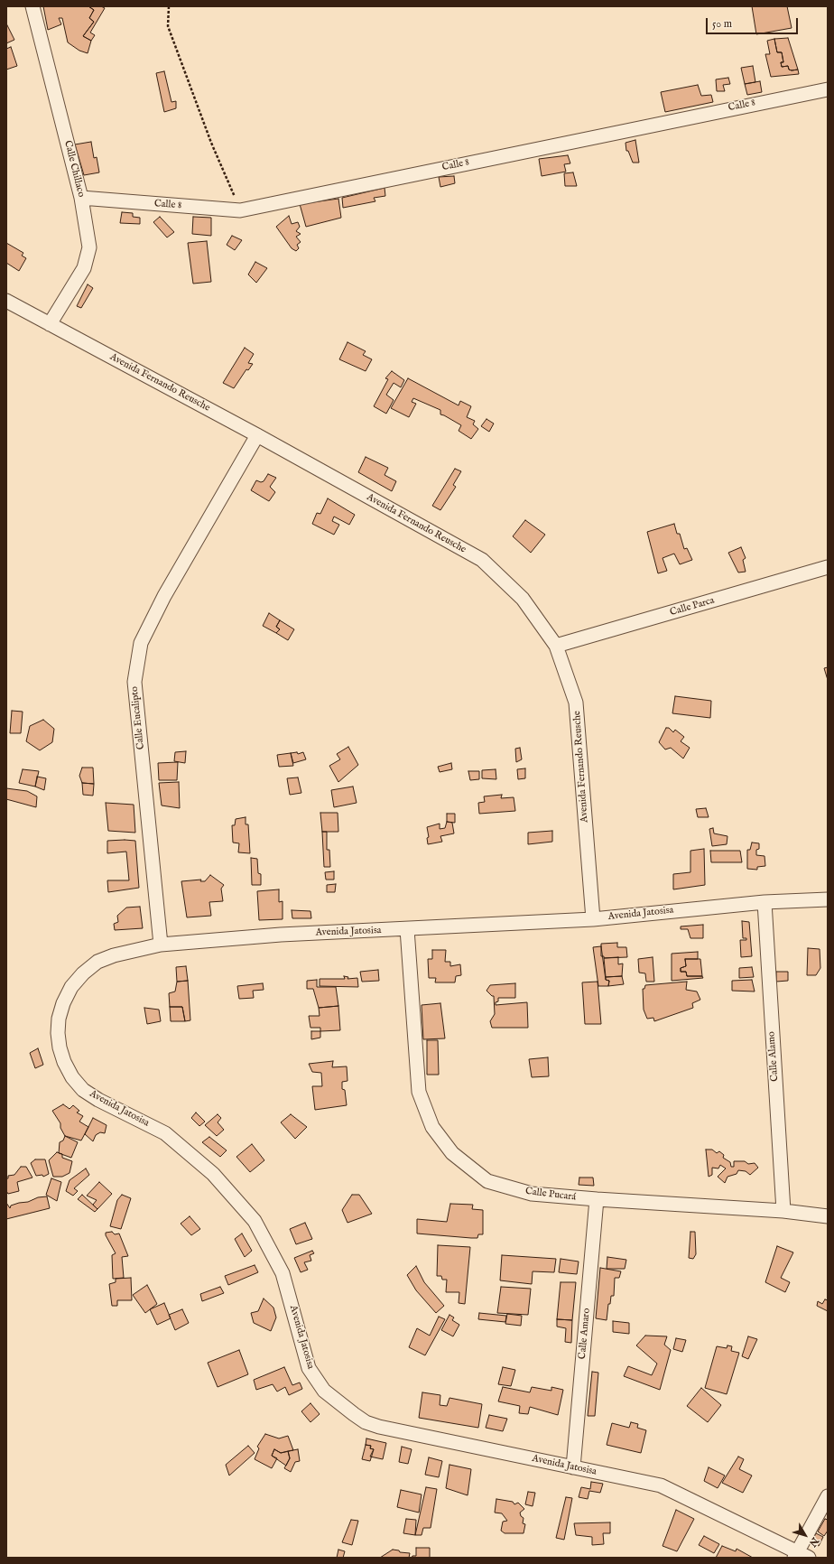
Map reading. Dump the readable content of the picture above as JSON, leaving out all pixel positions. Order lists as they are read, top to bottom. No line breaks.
{"streets":{"street":["Calle 8","Calle Chillaco","Avenida Fernando Reusche","Calle Parca","Calle Eucalipto","Avenida Jatosisa","Calle Alamo","Calle Pucará","Calle Amaro"]},"crossings":[["Calle 8","Calle Chillaco"],["Calle Chillaco","Avenida Fernando Reusche"],["Avenida Fernando Reusche","Calle Parca"],["Avenida Fernando Reusche","Calle Eucalipto"],["Avenida Fernando Reusche","Avenida Jatosisa"],["Calle Eucalipto","Avenida Jatosisa"],["Avenida Jatosisa","Calle Alamo"],["Avenida Jatosisa","Calle Pucará"],["Avenida Jatosisa","Calle Amaro"],["Calle Alamo","Calle Pucará"],["Calle Pucará","Calle Amaro"]],"scale_bar":"50 m","north":"bottom right"}
